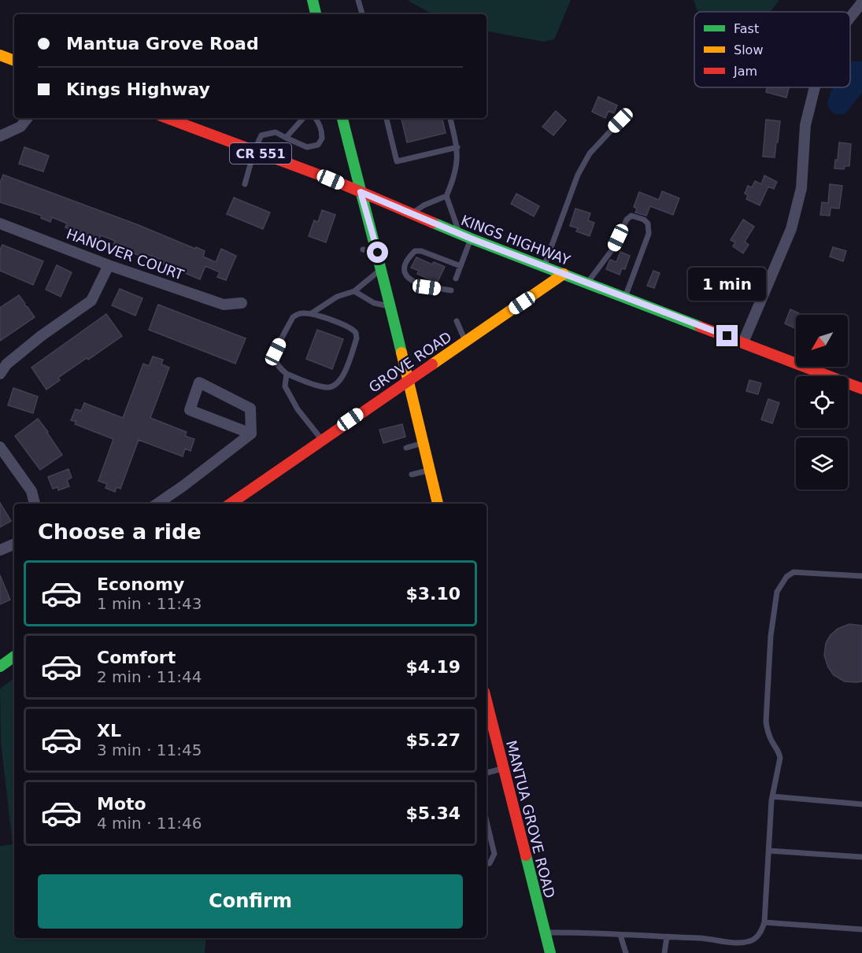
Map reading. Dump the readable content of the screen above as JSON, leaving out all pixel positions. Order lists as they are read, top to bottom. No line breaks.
{"streets":{"main road":["CR 551","KINGS HIGHWAY","GROVE ROAD","MANTUA GROVE ROAD"],"street":["HANOVER COURT"]},"crossings":[["KINGS HIGHWAY","GROVE ROAD"]],"legend":["Fast","Slow","Jam"],"north":"bottom left","page":{"banner":["Mantua Grove Road","Kings Highway"],"bubble":"1 min","heading":"Choose a ride","list":[{"name":"Economy","note":"1 min · 11:43","value":"$3.10"},{"name":"Comfort","note":"2 min · 11:44","value":"$4.19"},{"name":"XL","note":"3 min · 11:45","value":"$5.27"},{"name":"Moto","note":"4 min · 11:46","value":"$5.34"}],"buttons":"Confirm"}}
